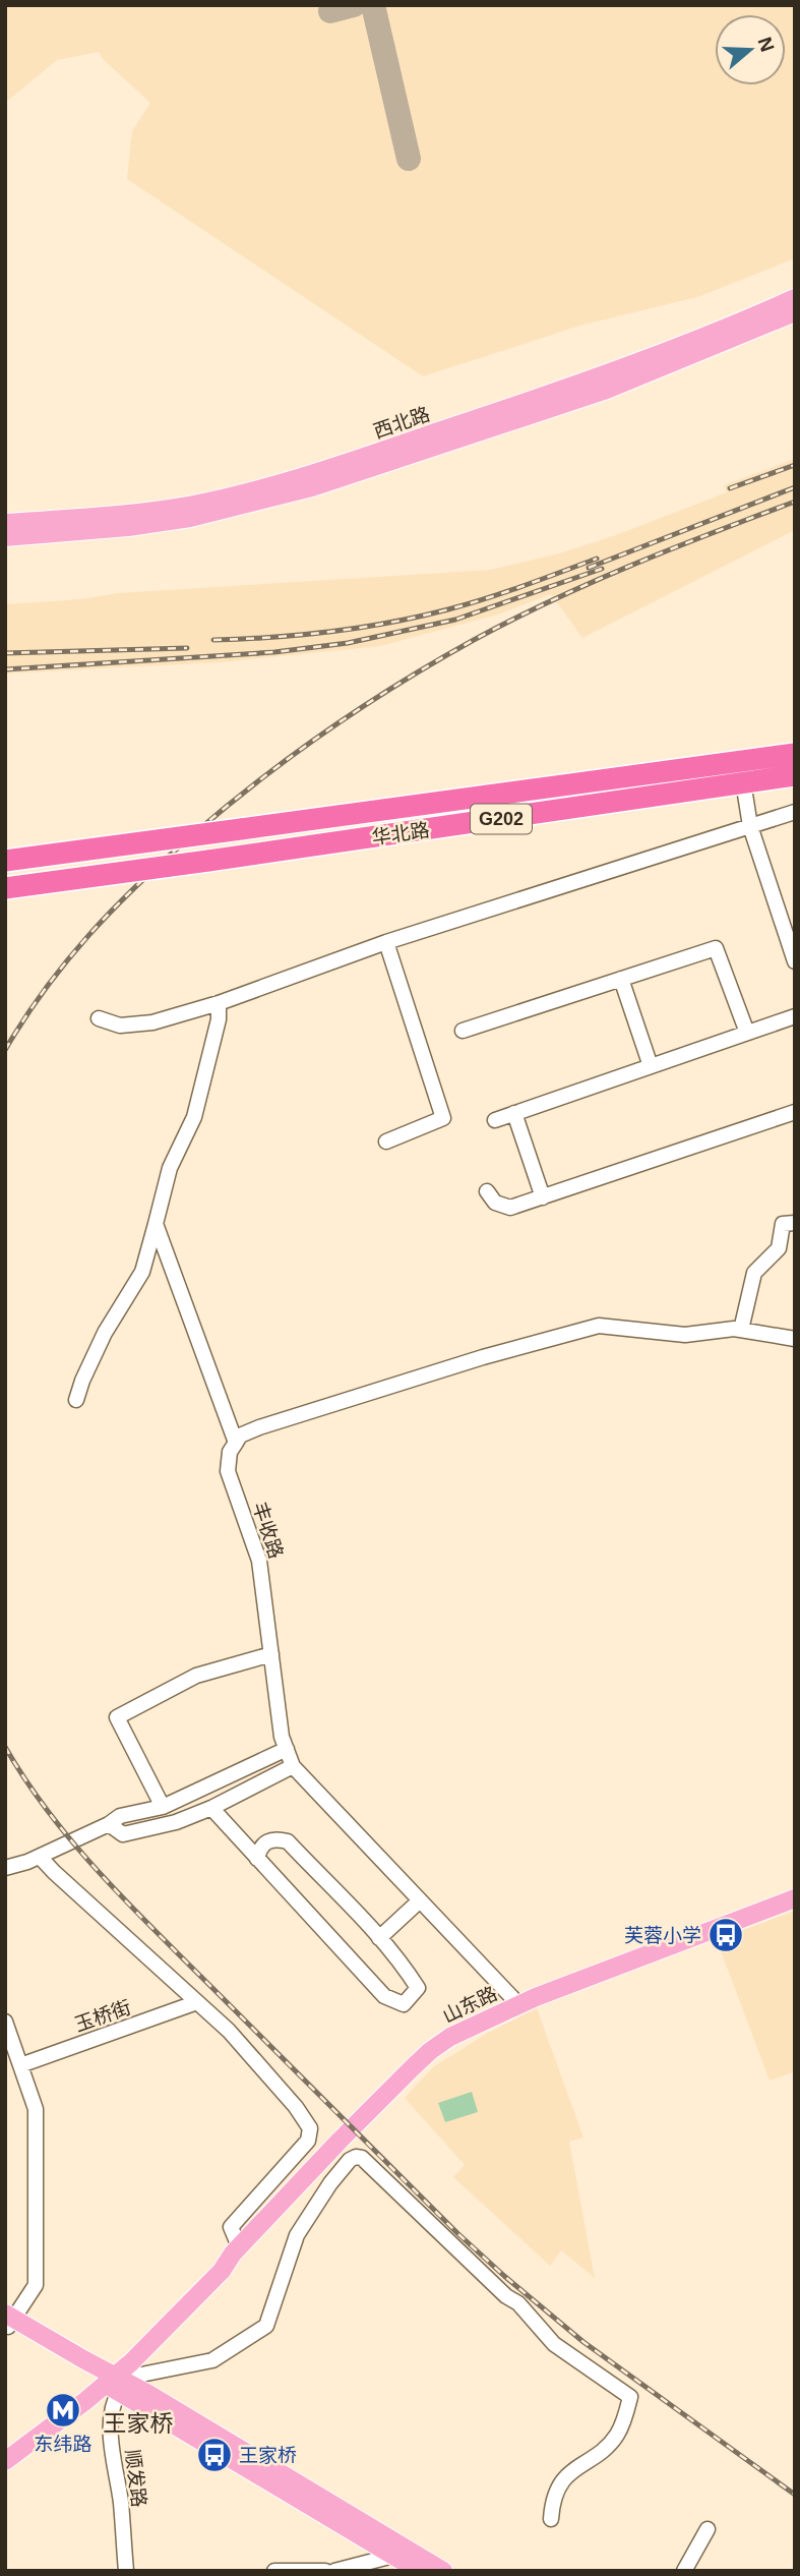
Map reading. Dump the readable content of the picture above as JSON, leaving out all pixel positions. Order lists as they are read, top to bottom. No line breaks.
{"streets":{"highway":["G202","华北路"],"main road":["西北路","山东路"],"street":["丰收路","玉桥街","顺发路"]},"crossings":[["丰收路","山东路"],["山东路","顺发路"]],"districts":["王家桥"],"places":{"bus stop":["芙蓉小学","王家桥"],"metro station":["东纬路"]},"north":"right"}
